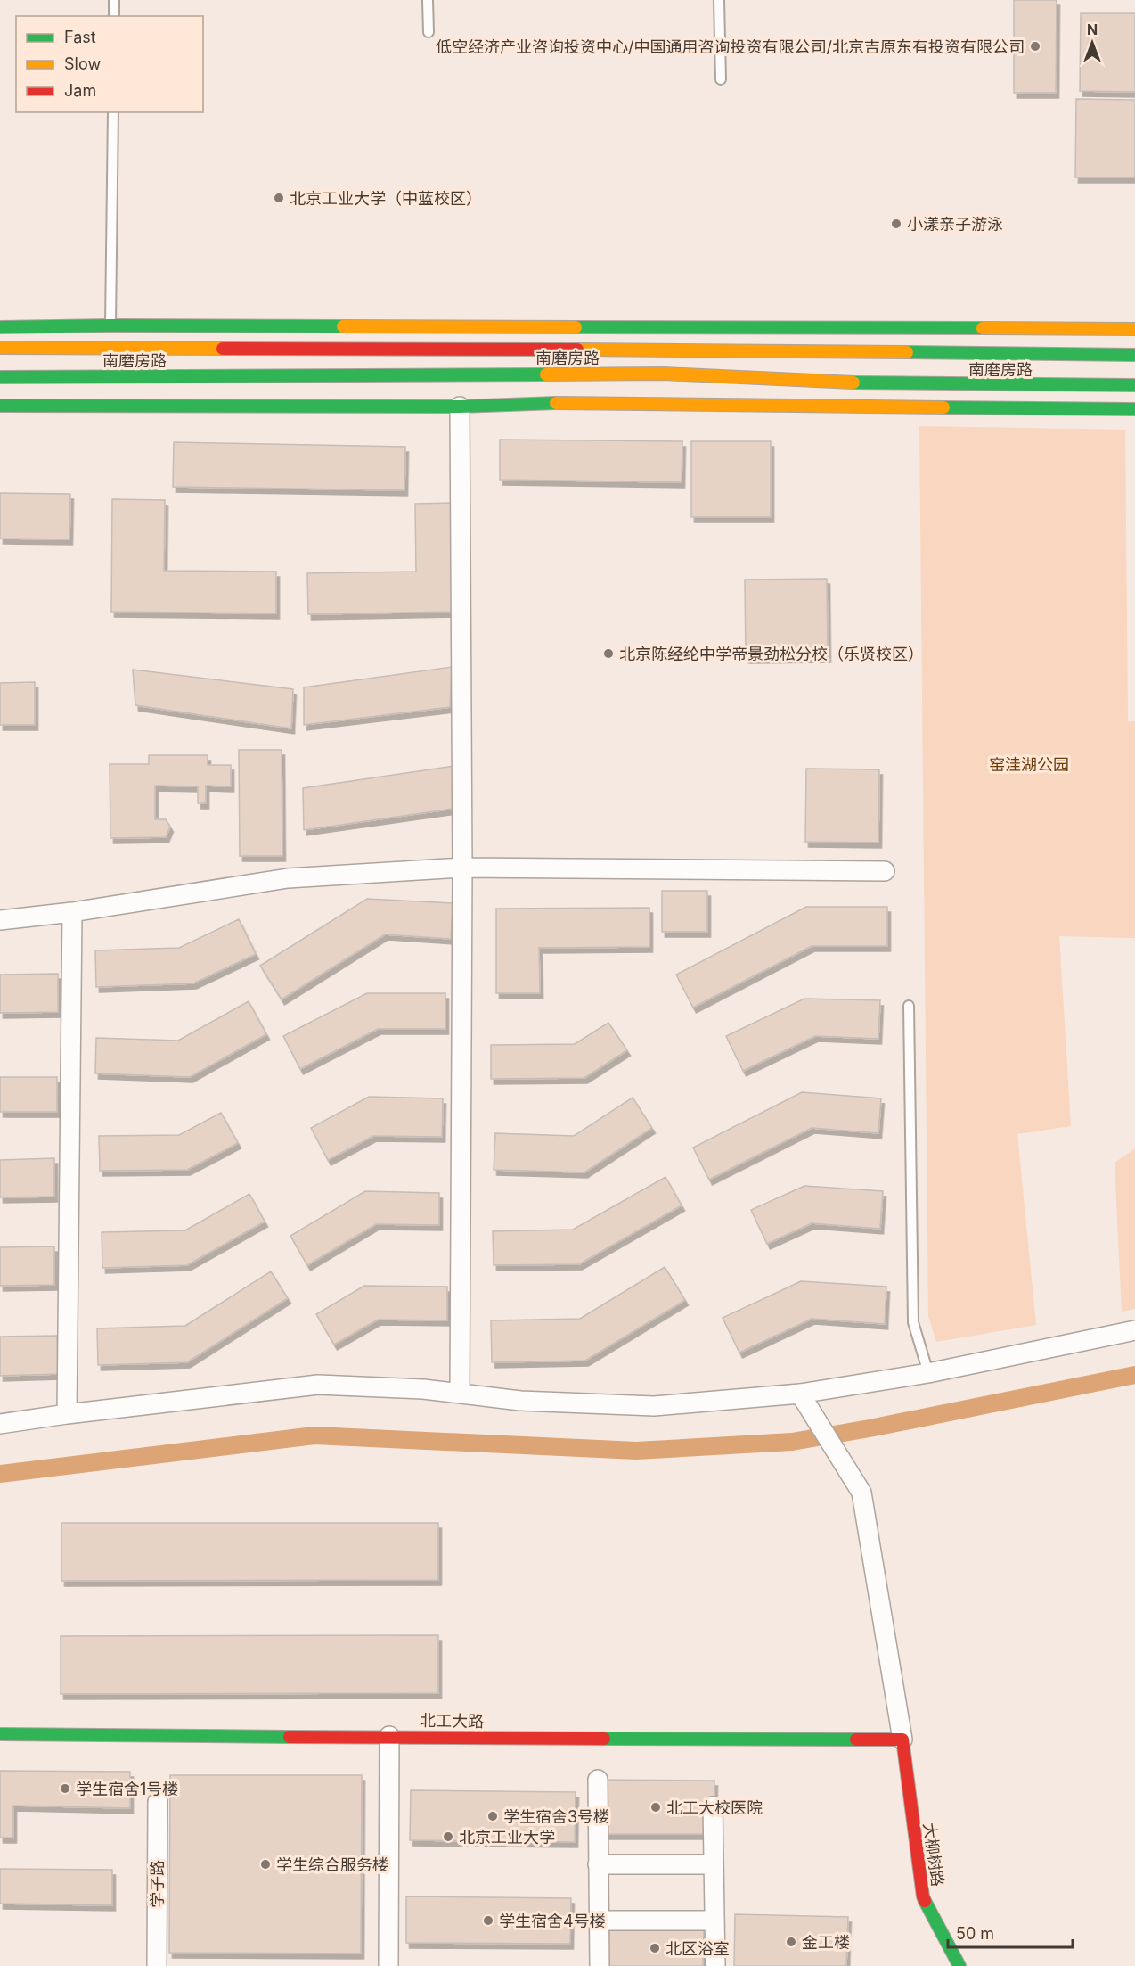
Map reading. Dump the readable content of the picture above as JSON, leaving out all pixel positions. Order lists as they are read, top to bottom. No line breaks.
{"streets":{"street":["南磨房路","北工大路","大柳树路","学子路"]},"crossings":[["北工大路","大柳树路"]],"parks":["窑洼湖公园"],"places":["低空经济产业咨询投资中心/中国通用咨询投资有限公司/北京吉原东有投资有限公司","北京工业大学（中蓝校区）","小漾亲子游泳","北京陈经纶中学帝景劲松分校（乐贤校区）","学生宿舍1号楼","北工大校医院","学生宿舍3号楼","北京工业大学","学生综合服务楼","学生宿舍4号楼","金工楼","北区浴室"],"legend":["Fast","Slow","Jam"],"scale_bar":"50 m","north":"top"}
